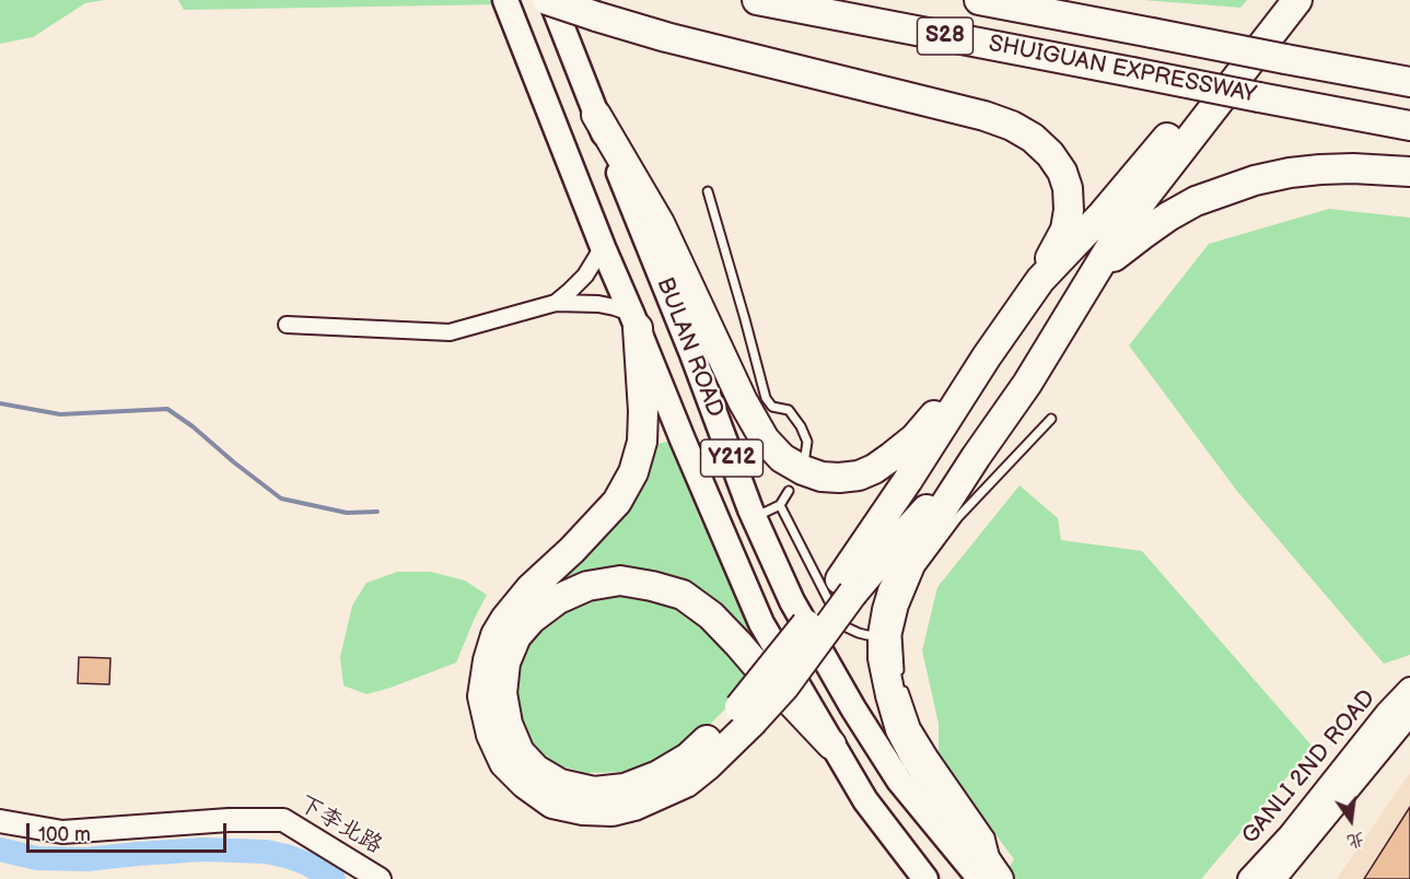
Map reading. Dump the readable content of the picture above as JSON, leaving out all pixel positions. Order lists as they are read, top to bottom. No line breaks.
{"streets":{"highway":["S28","SHUIGUAN EXPRESSWAY"],"main road":["BULAN ROAD","Y212","GANLI 2ND ROAD","下李北路"]},"scale_bar":"100 m","north":"bottom"}
